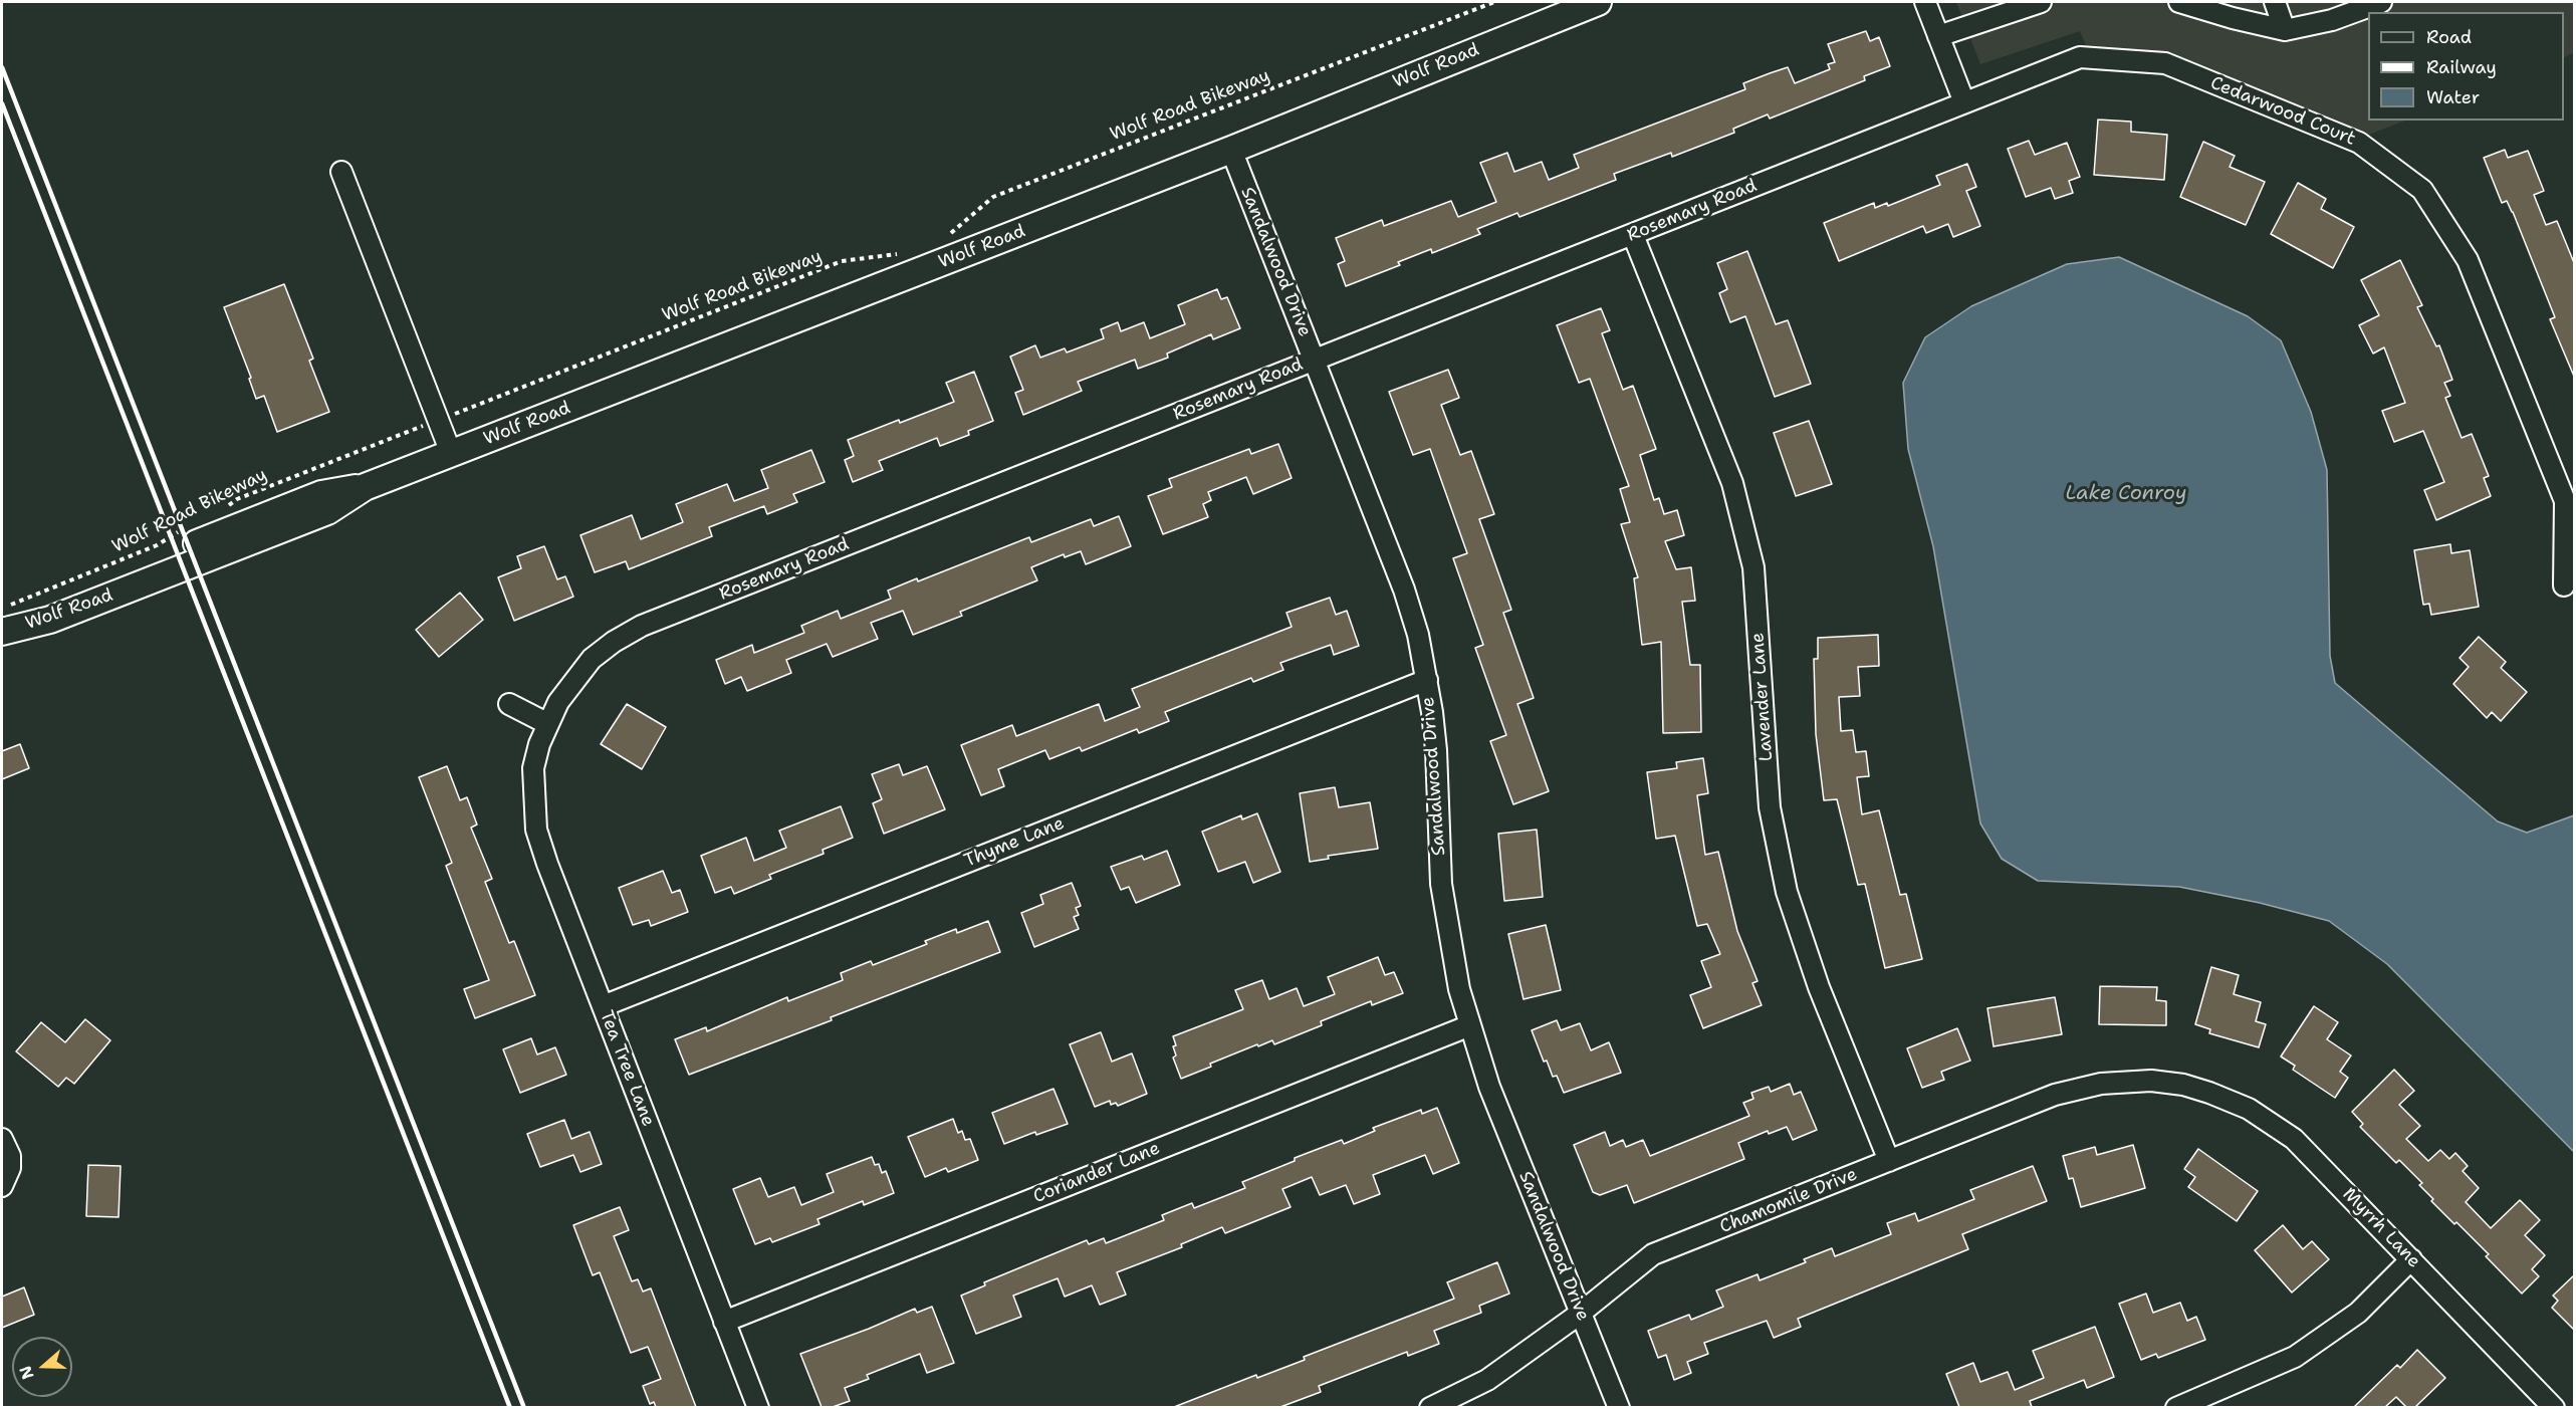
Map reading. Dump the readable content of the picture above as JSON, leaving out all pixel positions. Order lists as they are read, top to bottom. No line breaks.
{"streets":{"main road":["Wolf Road"],"street":["Cedarwood Court","Rosemary Road","Sandalwood Drive","Lavender Lane","Thyme Lane","Tea Tree Lane","Coriander Lane","Chamomile Drive","Myrrh Lane"],"path":["Wolf Road Bikeway"]},"crossings":[["Wolf Road","Wolf Road Bikeway"],["Wolf Road","Sandalwood Drive"],["Cedarwood Court","Rosemary Road"],["Rosemary Road","Sandalwood Drive"],["Rosemary Road","Lavender Lane"],["Rosemary Road","Tea Tree Lane"],["Sandalwood Drive","Thyme Lane"],["Sandalwood Drive","Coriander Lane"],["Sandalwood Drive","Chamomile Drive"],["Lavender Lane","Chamomile Drive"],["Thyme Lane","Tea Tree Lane"],["Tea Tree Lane","Coriander Lane"],["Chamomile Drive","Myrrh Lane"]],"water":["Lake Conroy"],"legend":["Road","Railway","Water"],"north":"left"}
